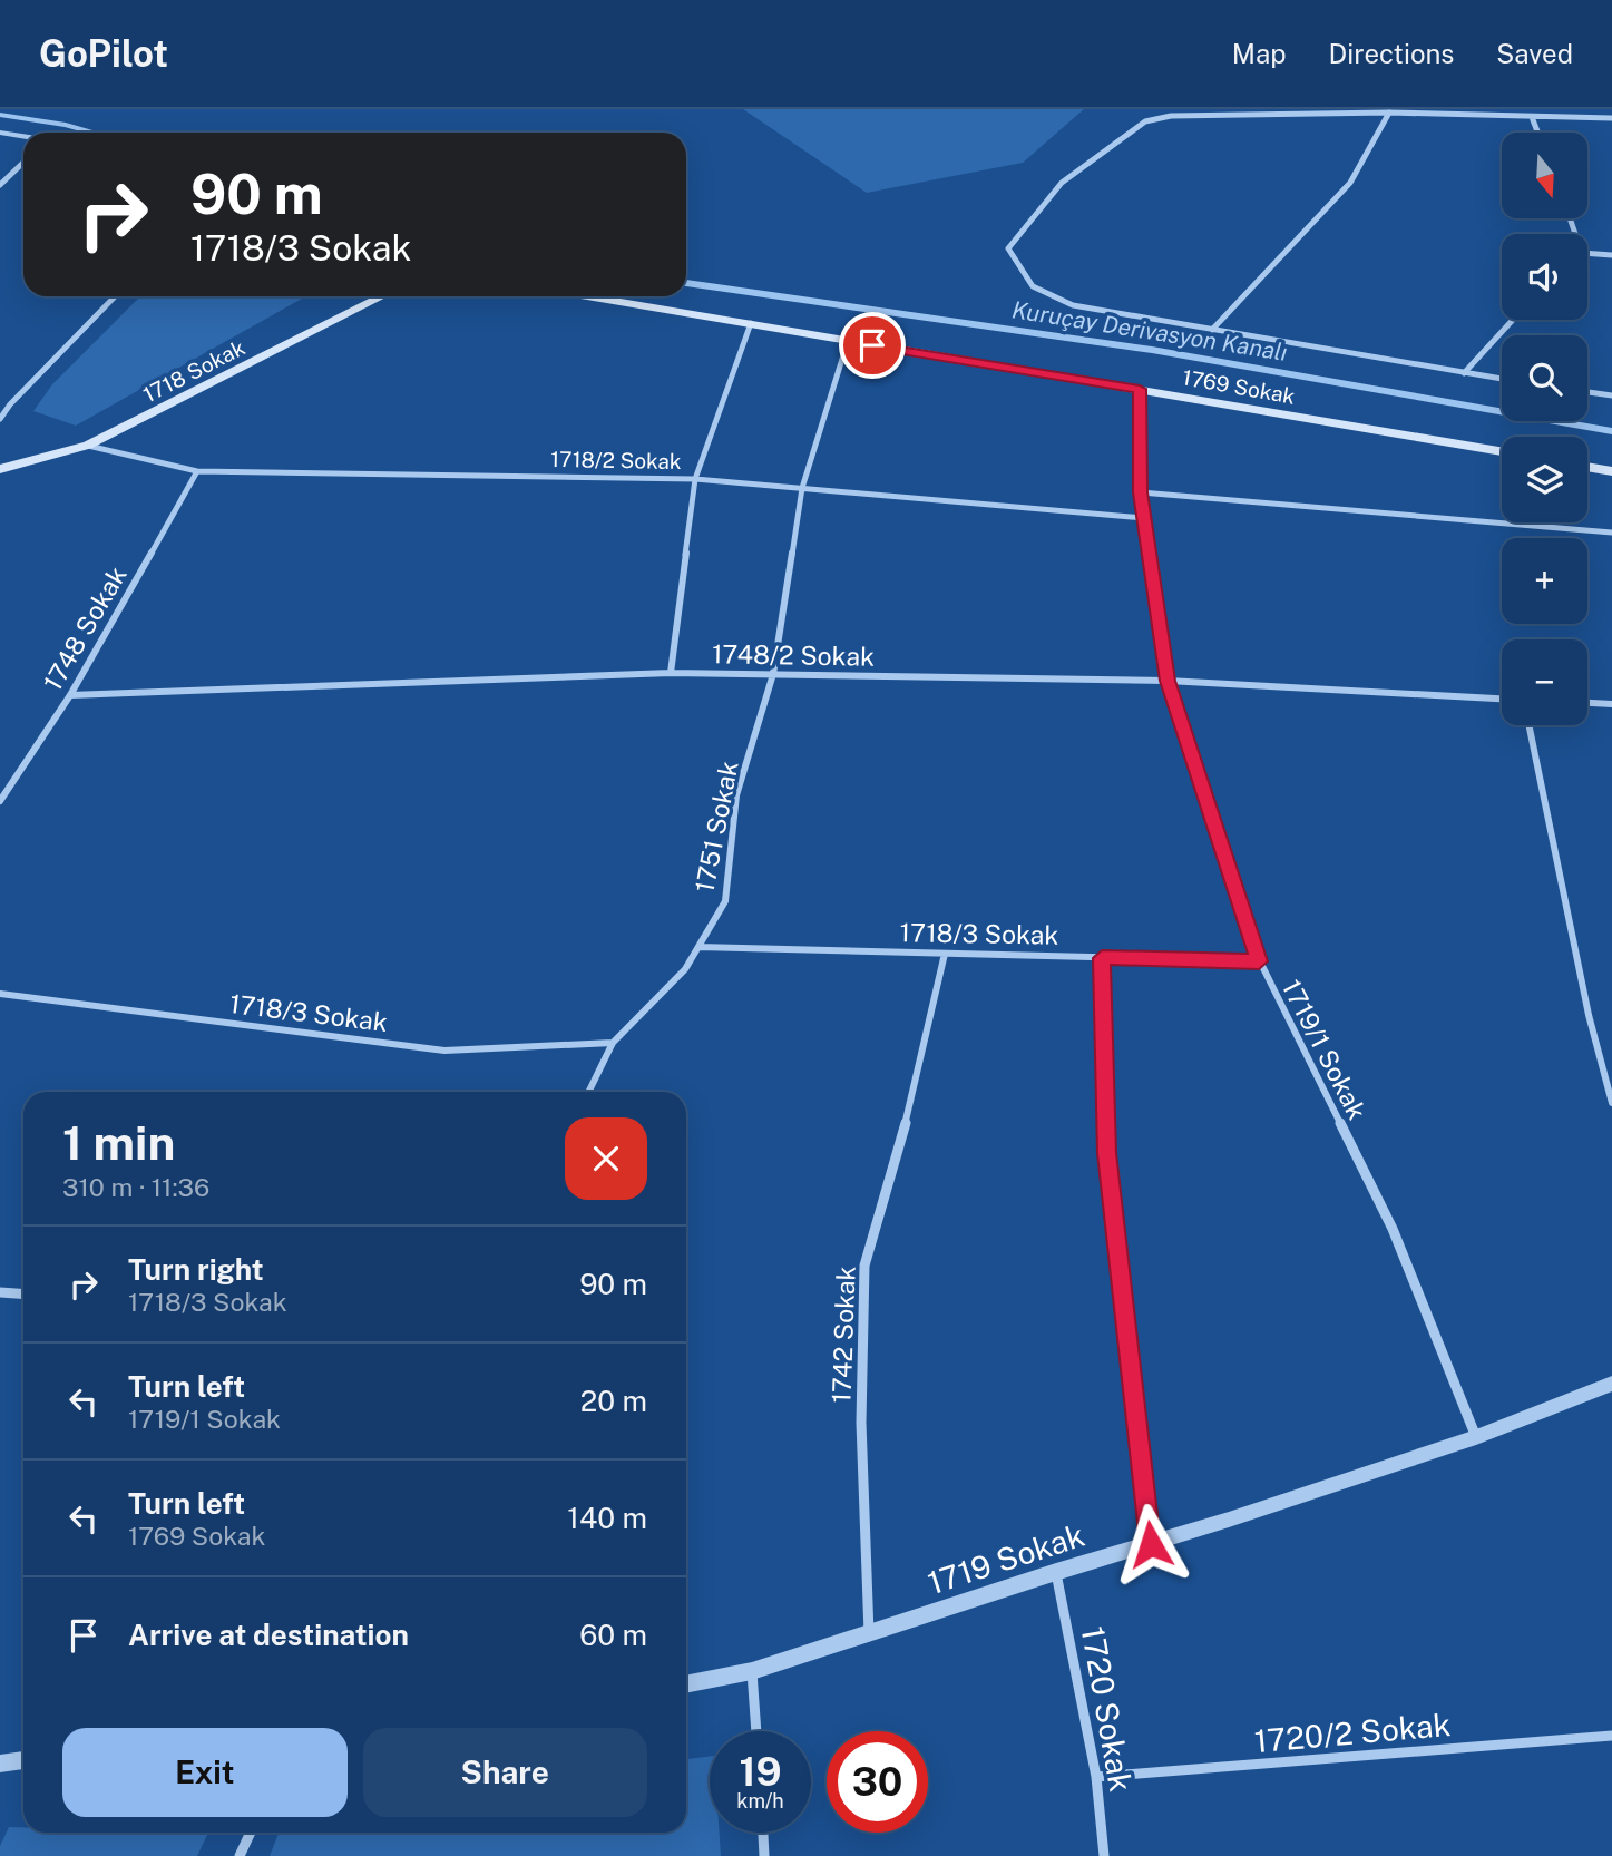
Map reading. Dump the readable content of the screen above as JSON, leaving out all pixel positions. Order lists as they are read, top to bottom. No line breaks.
{"streets":{"main road":["1718 Sokak","1769 Sokak"],"street":["1718/2 Sokak","1748 Sokak","1748/2 Sokak","1751 Sokak","1718/3 Sokak","1719/1 Sokak","1742 Sokak","1719 Sokak","1720 Sokak","1720/2 Sokak"]},"crossings":[["1718 Sokak","1718/2 Sokak"],["1769 Sokak","1751 Sokak"],["1769 Sokak","1719/1 Sokak"],["1718/2 Sokak","1748 Sokak"],["1718/2 Sokak","1751 Sokak"],["1718/2 Sokak","1719/1 Sokak"],["1748 Sokak","1748/2 Sokak"],["1748/2 Sokak","1751 Sokak"],["1748/2 Sokak","1719/1 Sokak"],["1751 Sokak","1718/3 Sokak"],["1718/3 Sokak","1719/1 Sokak"],["1718/3 Sokak","1742 Sokak"],["1719/1 Sokak","1719 Sokak"],["1742 Sokak","1719 Sokak"],["1719 Sokak","1720 Sokak"],["1720 Sokak","1720/2 Sokak"]],"water":["Kuruçay Derivasyon Kanalı"],"north":"bottom","page":{"header":"GoPilot","nav":["Map","Directions","Saved"],"map_buttons":["+","−"],"turn":["90 m","1718/3 Sokak"],"heading":["1 min","310 m · 11:36"],"list":[{"name":"Turn right","note":"1718/3 Sokak","value":"90 m"},{"name":"Turn left","note":"1719/1 Sokak","value":"20 m"},{"name":"Turn left","note":"1769 Sokak","value":"140 m"},{"name":"Arrive at destination","value":"60 m"}],"buttons":["Exit","Share"],"speed":"19 km/h","limit":"30"}}
